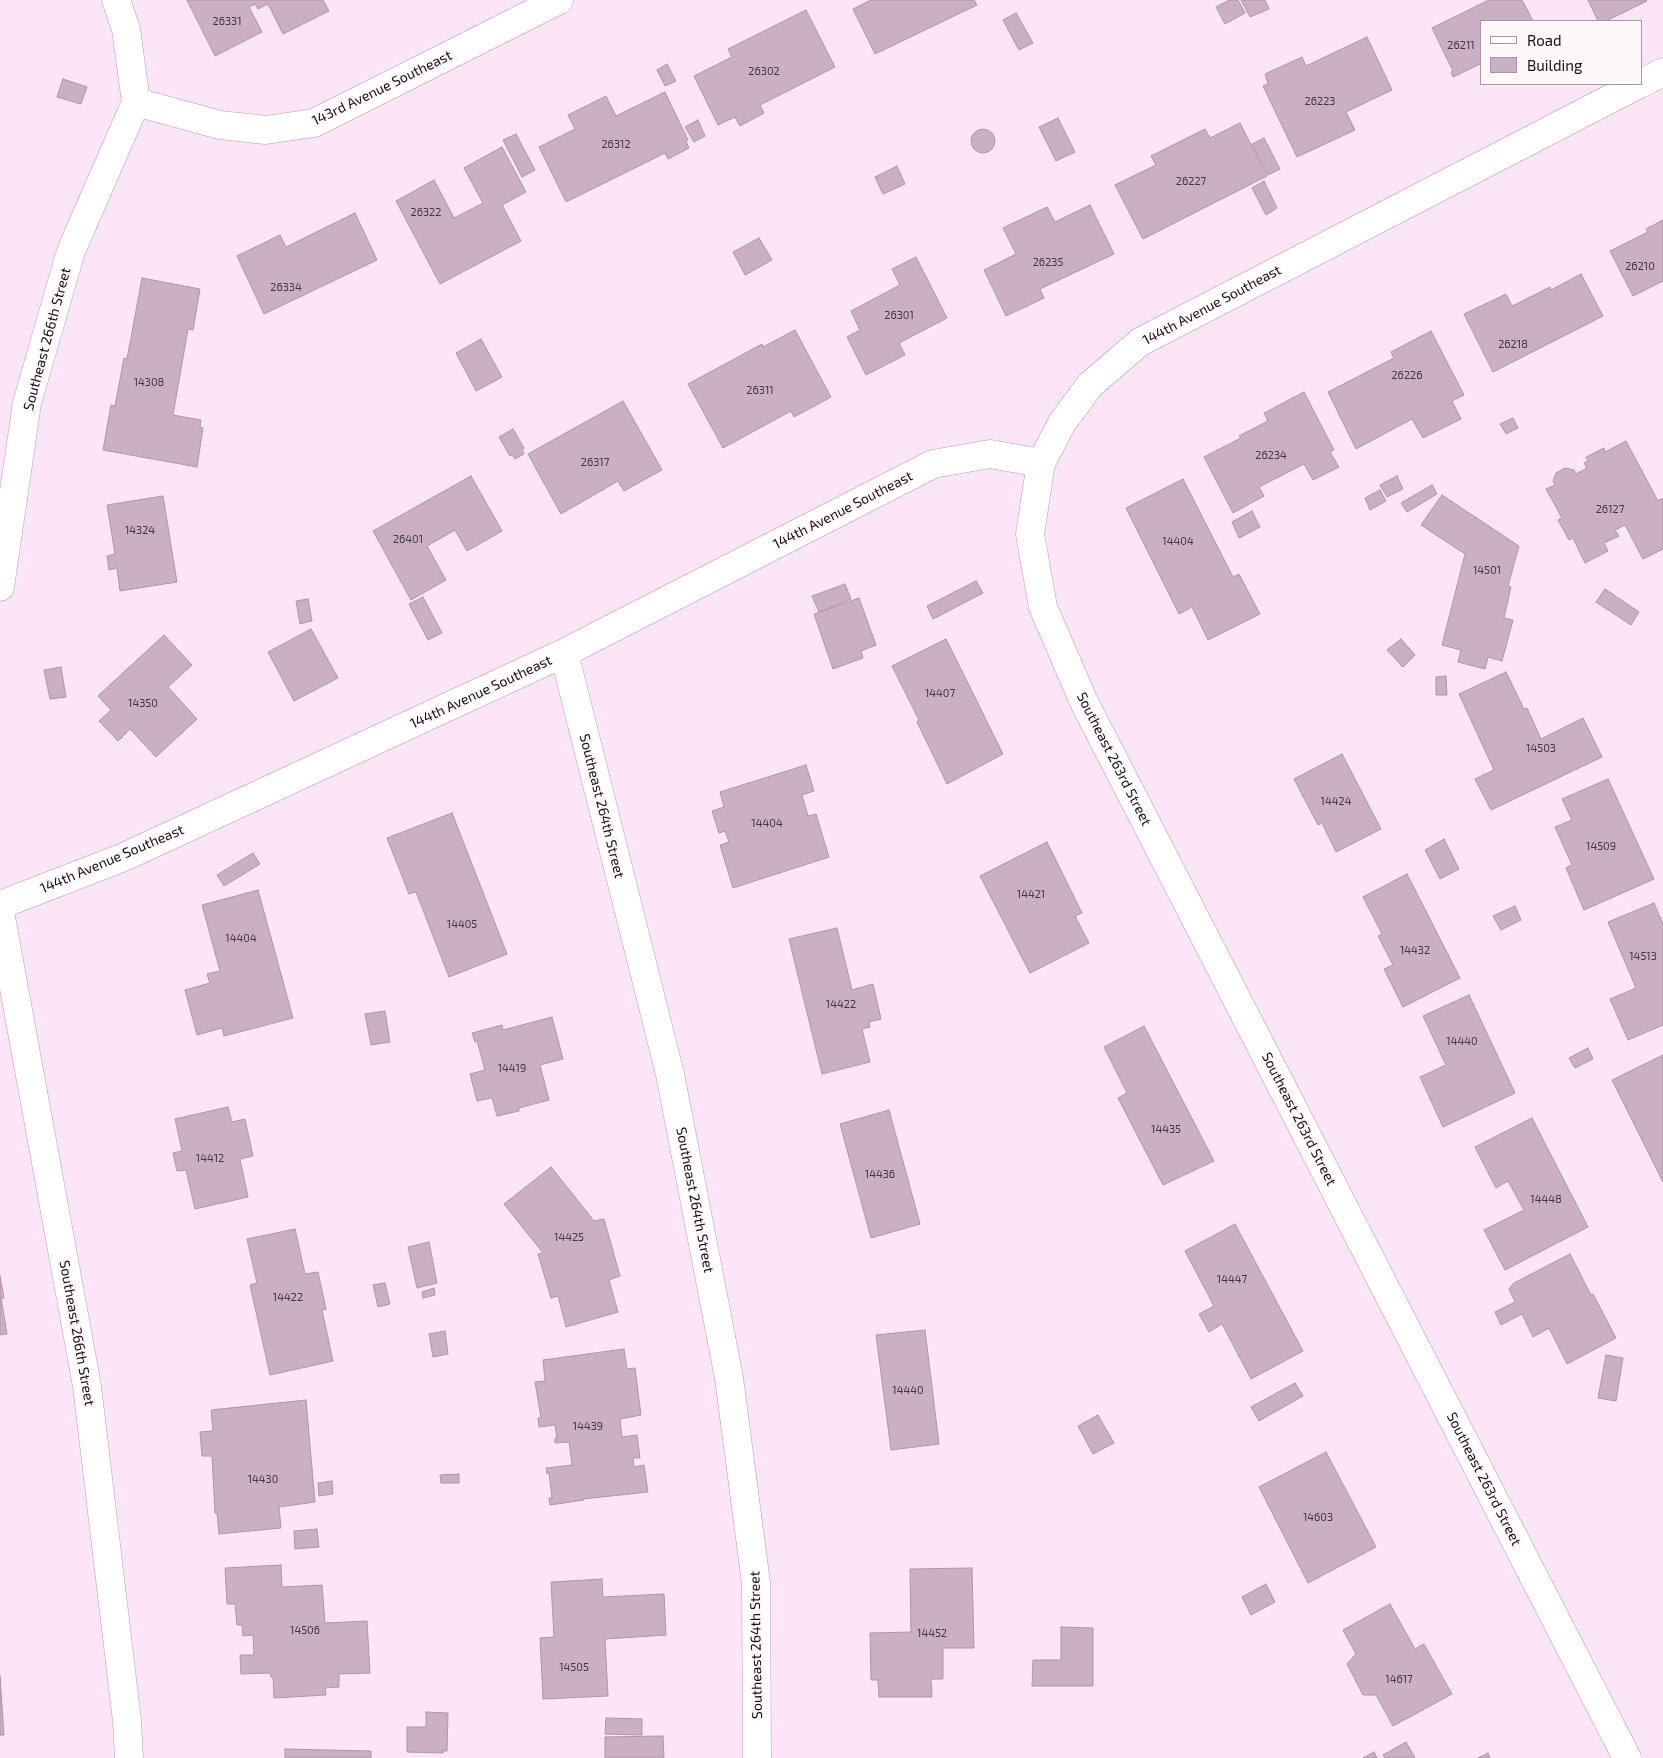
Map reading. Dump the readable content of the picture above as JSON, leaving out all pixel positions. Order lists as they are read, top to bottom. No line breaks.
{"streets":{"street":["143rd Avenue Southeast","144th Avenue Southeast","Southeast 266th Street","Southeast 263rd Street","Southeast 264th Street"]},"crossings":[["143rd Avenue Southeast","Southeast 266th Street"],["144th Avenue Southeast","Southeast 263rd Street"],["144th Avenue Southeast","Southeast 264th Street"]],"house_numbers":["26331","26211","26302","26223","26312","26227","26322","26235","26210","26334","26301","26218","26226","14308","26311","26234","26317","26127","14324","26401","14404","14501","14407","14350","14503","14424","14404","14509","14421","14405","14404","14432","14513","14422","14440","14419","14435","14412","14436","14448","14425","14447","14422","14440","14439","14430","14603","14506","14452","14505","14617"],"legend":["Road","Building"]}
